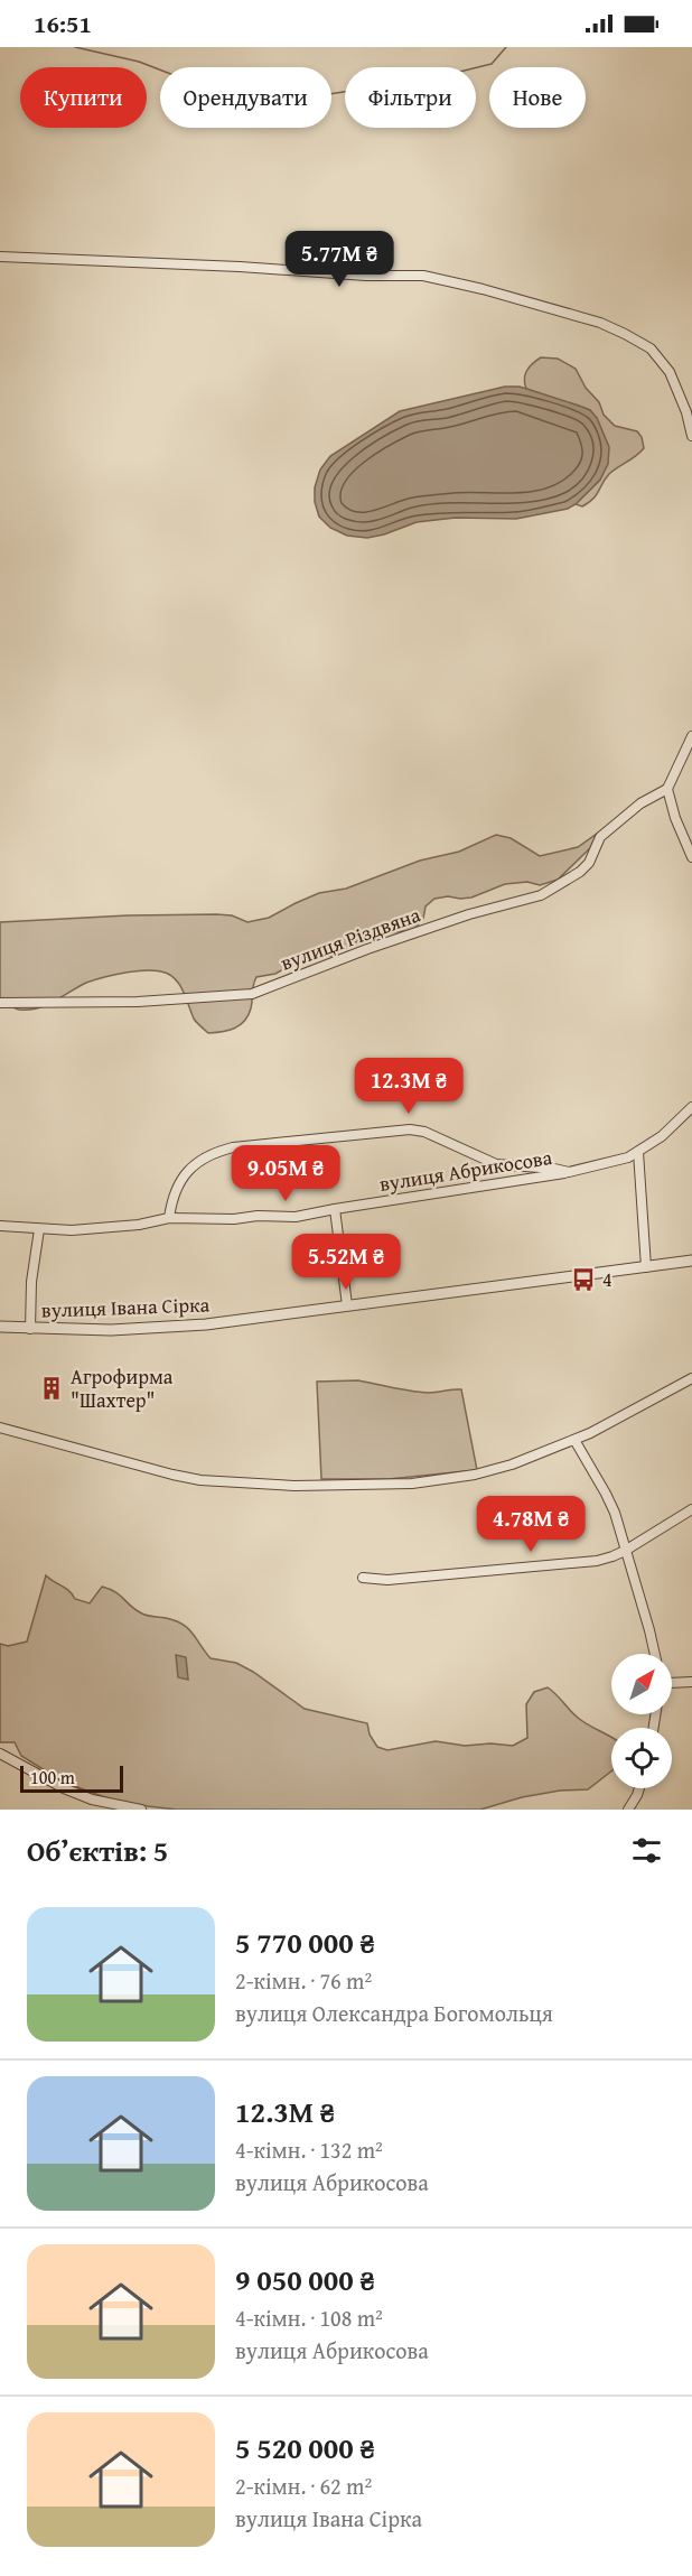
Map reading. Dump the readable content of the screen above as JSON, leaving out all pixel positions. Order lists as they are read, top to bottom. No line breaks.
{"streets":{"street":["вулиця Різдвяна","вулиця Абрикосова","вулиця Івана Сірка"]},"places":{"bus stop":["4"],"building":["Агрофирма \"Шахтер\""]},"scale_bar":"100 m","north":"top right","page":{"status":"16:51","chip":["Купити","Орендувати","Фільтри","Нове"],"price":["5.77M ₴","12.3M ₴","9.05M ₴","5.52M ₴","4.78M ₴"],"scale":"100 m","heading":"Об’єктів: 5","list":[{"name":"5 770 000 ₴","note":"2-кімн. · 76 m² · вулиця Олександра Богомольця"},{"name":"12.3M ₴","note":"4-кімн. · 132 m² · вулиця Абрикосова"},{"name":"9 050 000 ₴","note":"4-кімн. · 108 m² · вулиця Абрикосова"},{"name":"5 520 000 ₴","note":"2-кімн. · 62 m² · вулиця Івана Сірка"}]}}
